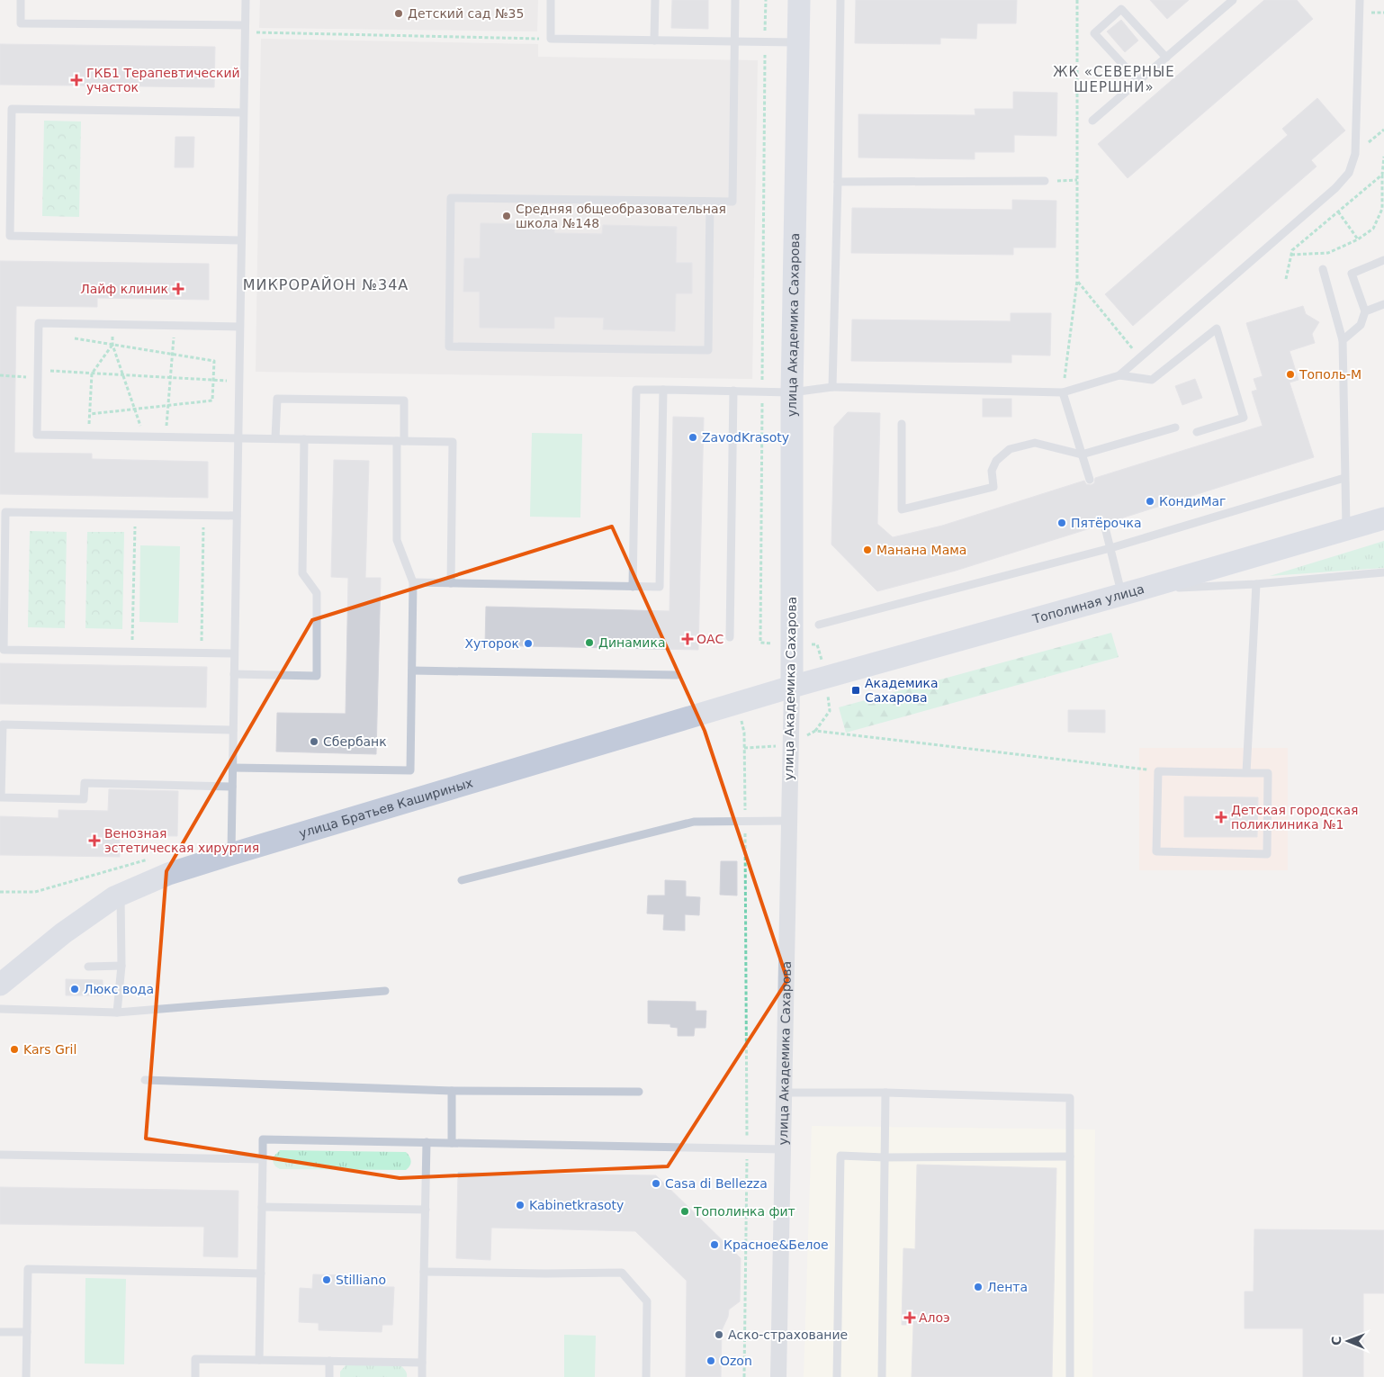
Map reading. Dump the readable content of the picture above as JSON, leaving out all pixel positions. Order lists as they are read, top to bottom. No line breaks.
{"streets":{"main road":["улица Академика Сахарова","Тополиная улица","улица Братьев Кашириных"]},"crossings":[["улица Академика Сахарова","Тополиная улица"],["улица Академика Сахарова","улица Братьев Кашириных"],["Тополиная улица","улица Братьев Кашириных"]],"districts":["ЖК «СЕВЕРНЫЕ ШЕРШНИ»","МИКРОРАЙОН №34А"],"places":{"other":["Детский сад №35","Средняя общеобразовательная школа №148","Тополь-М","ZavodKrasoty","КондиМаг","Пятёрочка","Манана Мама","Динамика","Хуторок","Сбербанк","Люкс вода","Kars Gril","Casa di Bellezza","Kabinetkrasoty","Тополинка фит","Красное&Белое","Stilliano","Лента","Аско-страхование","Ozon"],"health":["ГКБ1 Терапевтический участок","Лайф клиник","ОАС","Детская городская поликлиника №1","Венозная эстетическая хирургия","Алоэ"],"transit":["Академика Сахарова"]},"north":"left"}
